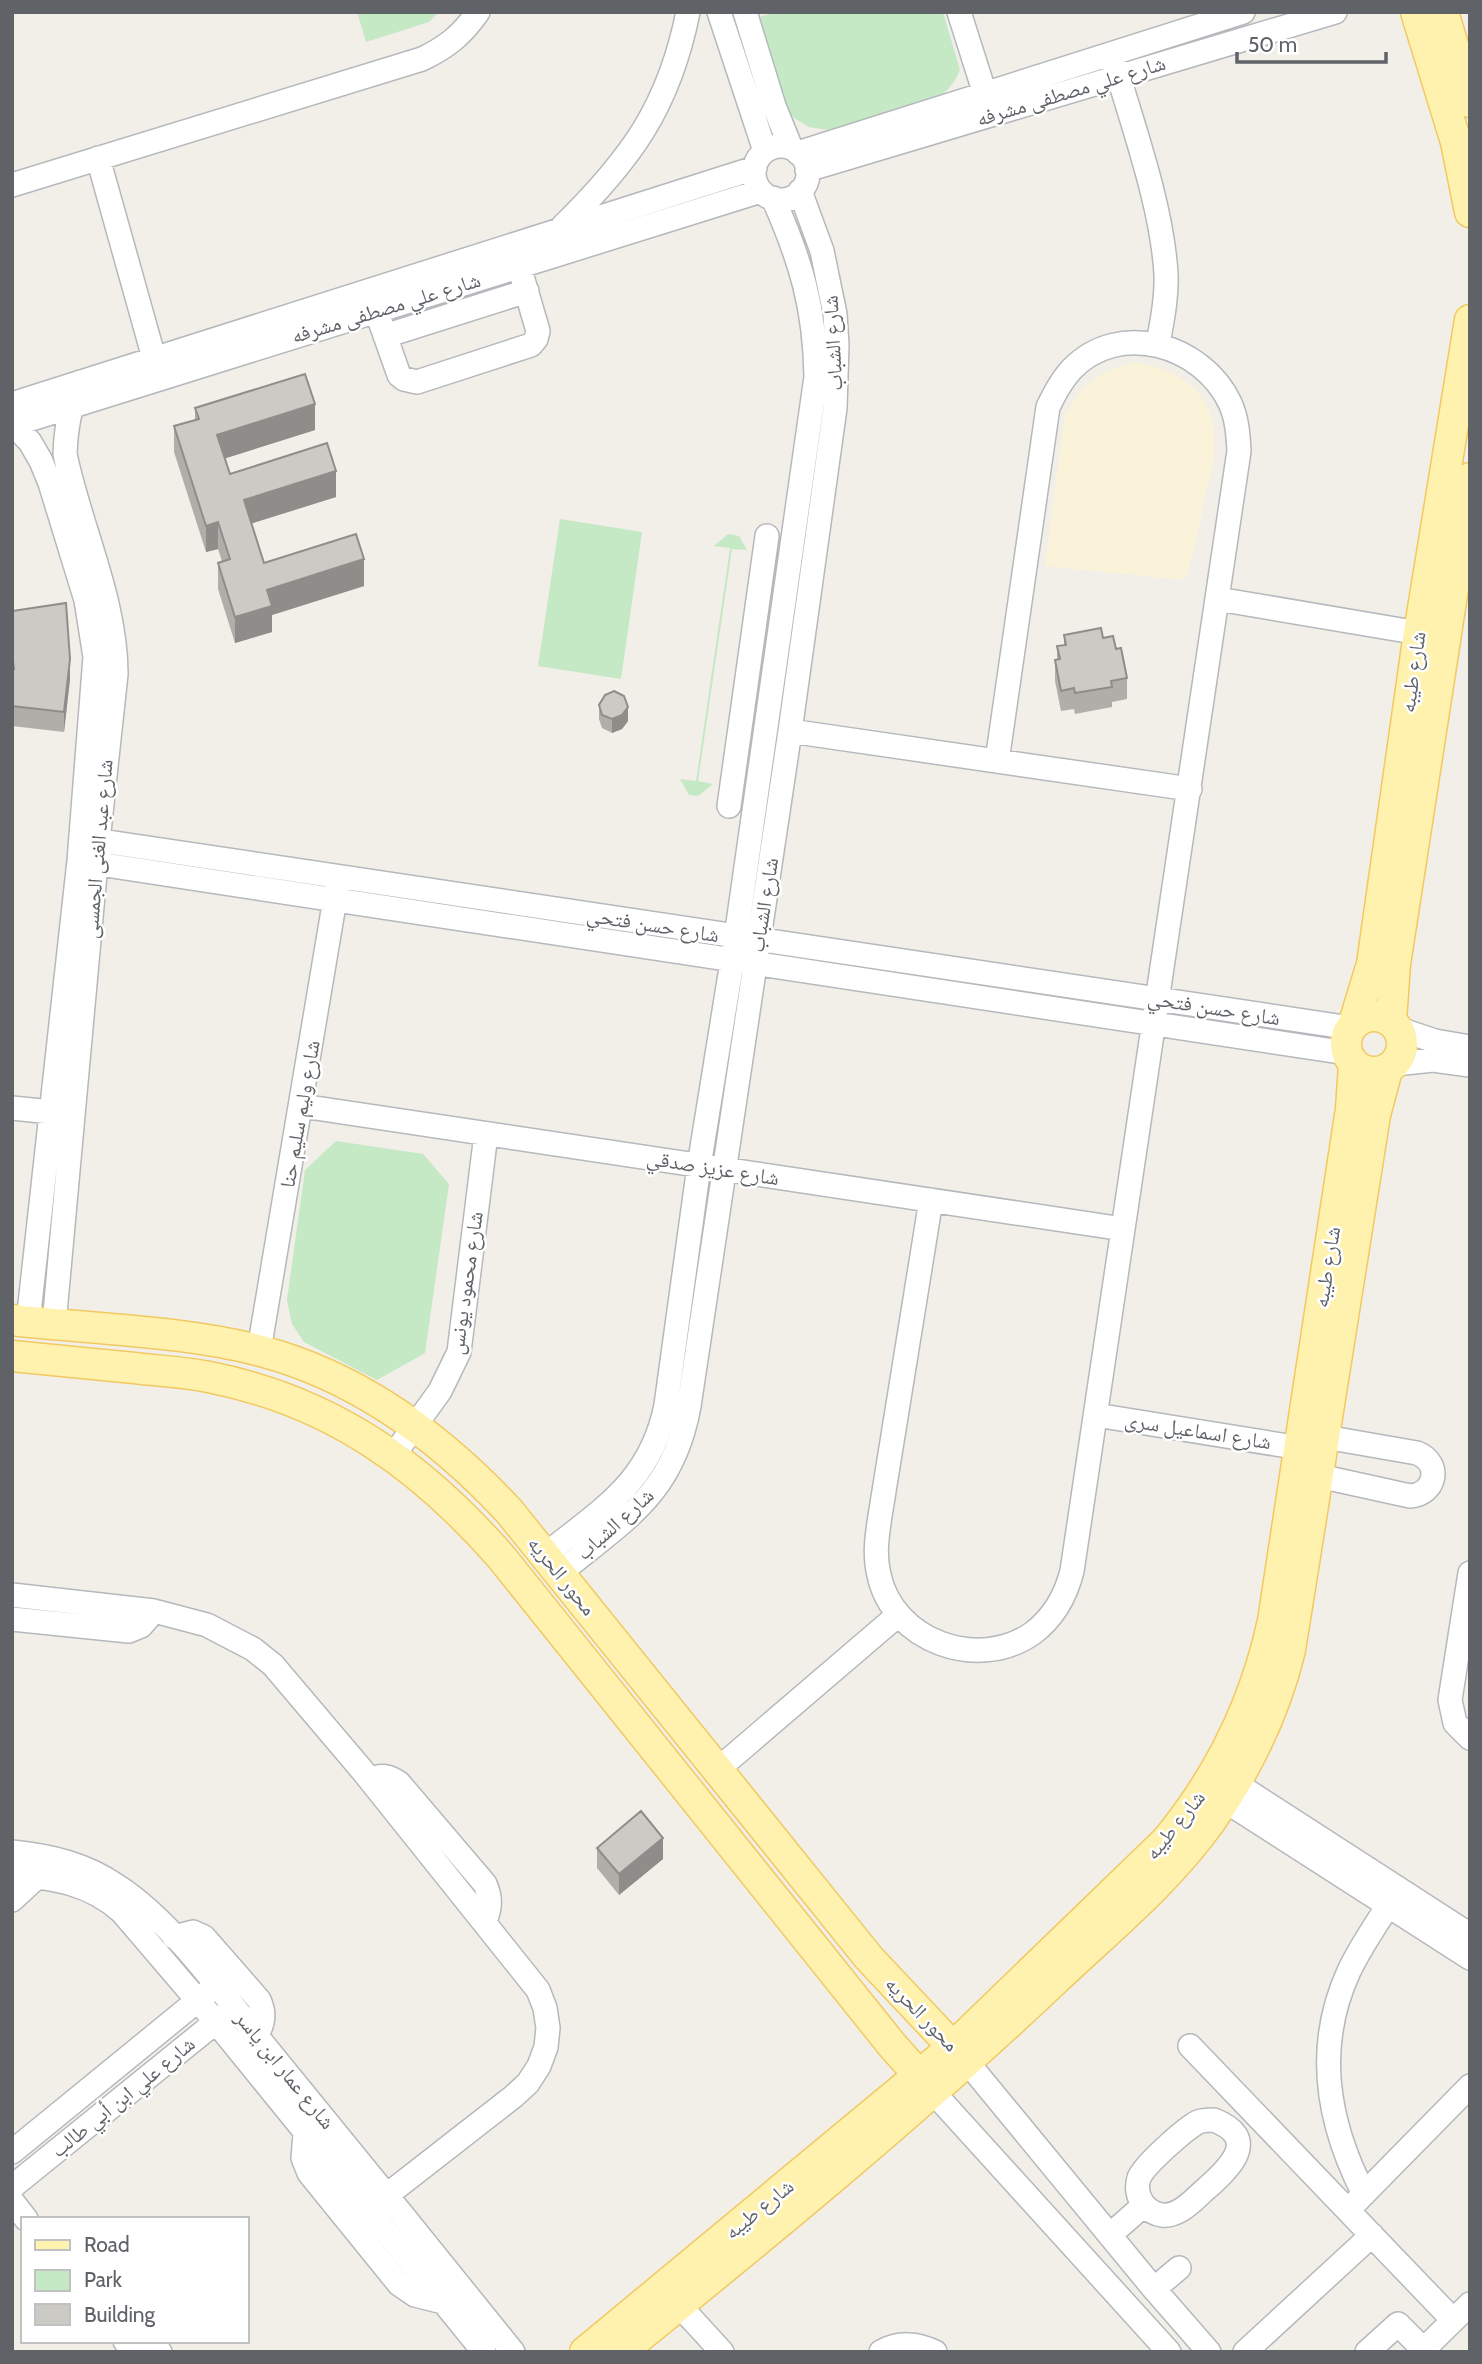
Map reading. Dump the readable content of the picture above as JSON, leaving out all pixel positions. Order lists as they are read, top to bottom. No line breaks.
{"streets":{"main road":["شارع طيبه","محور الحريه"],"street":["شارع علي مصطفى مشرفه","شارع الشباب","شارع عبد الغنى الجمسى","شارع حسن فتحي","شارع وليم سليم حنا","شارع عزيز صدقي","شارع محمود يونس","شارع اسماعيل سرى","شارع عمار ابن ياسر","شارع علي ابن أبي طالب"]},"crossings":[["شارع علي مصطفى مشرفه","شارع الشباب"],["شارع علي مصطفى مشرفه","شارع عبد الغنى الجمسى"],["شارع الشباب","شارع حسن فتحي"],["شارع الشباب","شارع عزيز صدقي"],["شارع الشباب","محور الحريه"],["شارع طيبه","شارع حسن فتحي"],["شارع طيبه","شارع اسماعيل سرى"],["شارع طيبه","محور الحريه"],["شارع عبد الغنى الجمسى","شارع حسن فتحي"],["شارع عبد الغنى الجمسى","محور الحريه"],["شارع حسن فتحي","شارع وليم سليم حنا"],["شارع وليم سليم حنا","شارع عزيز صدقي"],["شارع وليم سليم حنا","محور الحريه"],["شارع عزيز صدقي","شارع محمود يونس"],["شارع محمود يونس","محور الحريه"],["شارع عمار ابن ياسر","شارع علي ابن أبي طالب"]],"legend":["Road","Park","Building"],"scale_bar":"50 m"}
